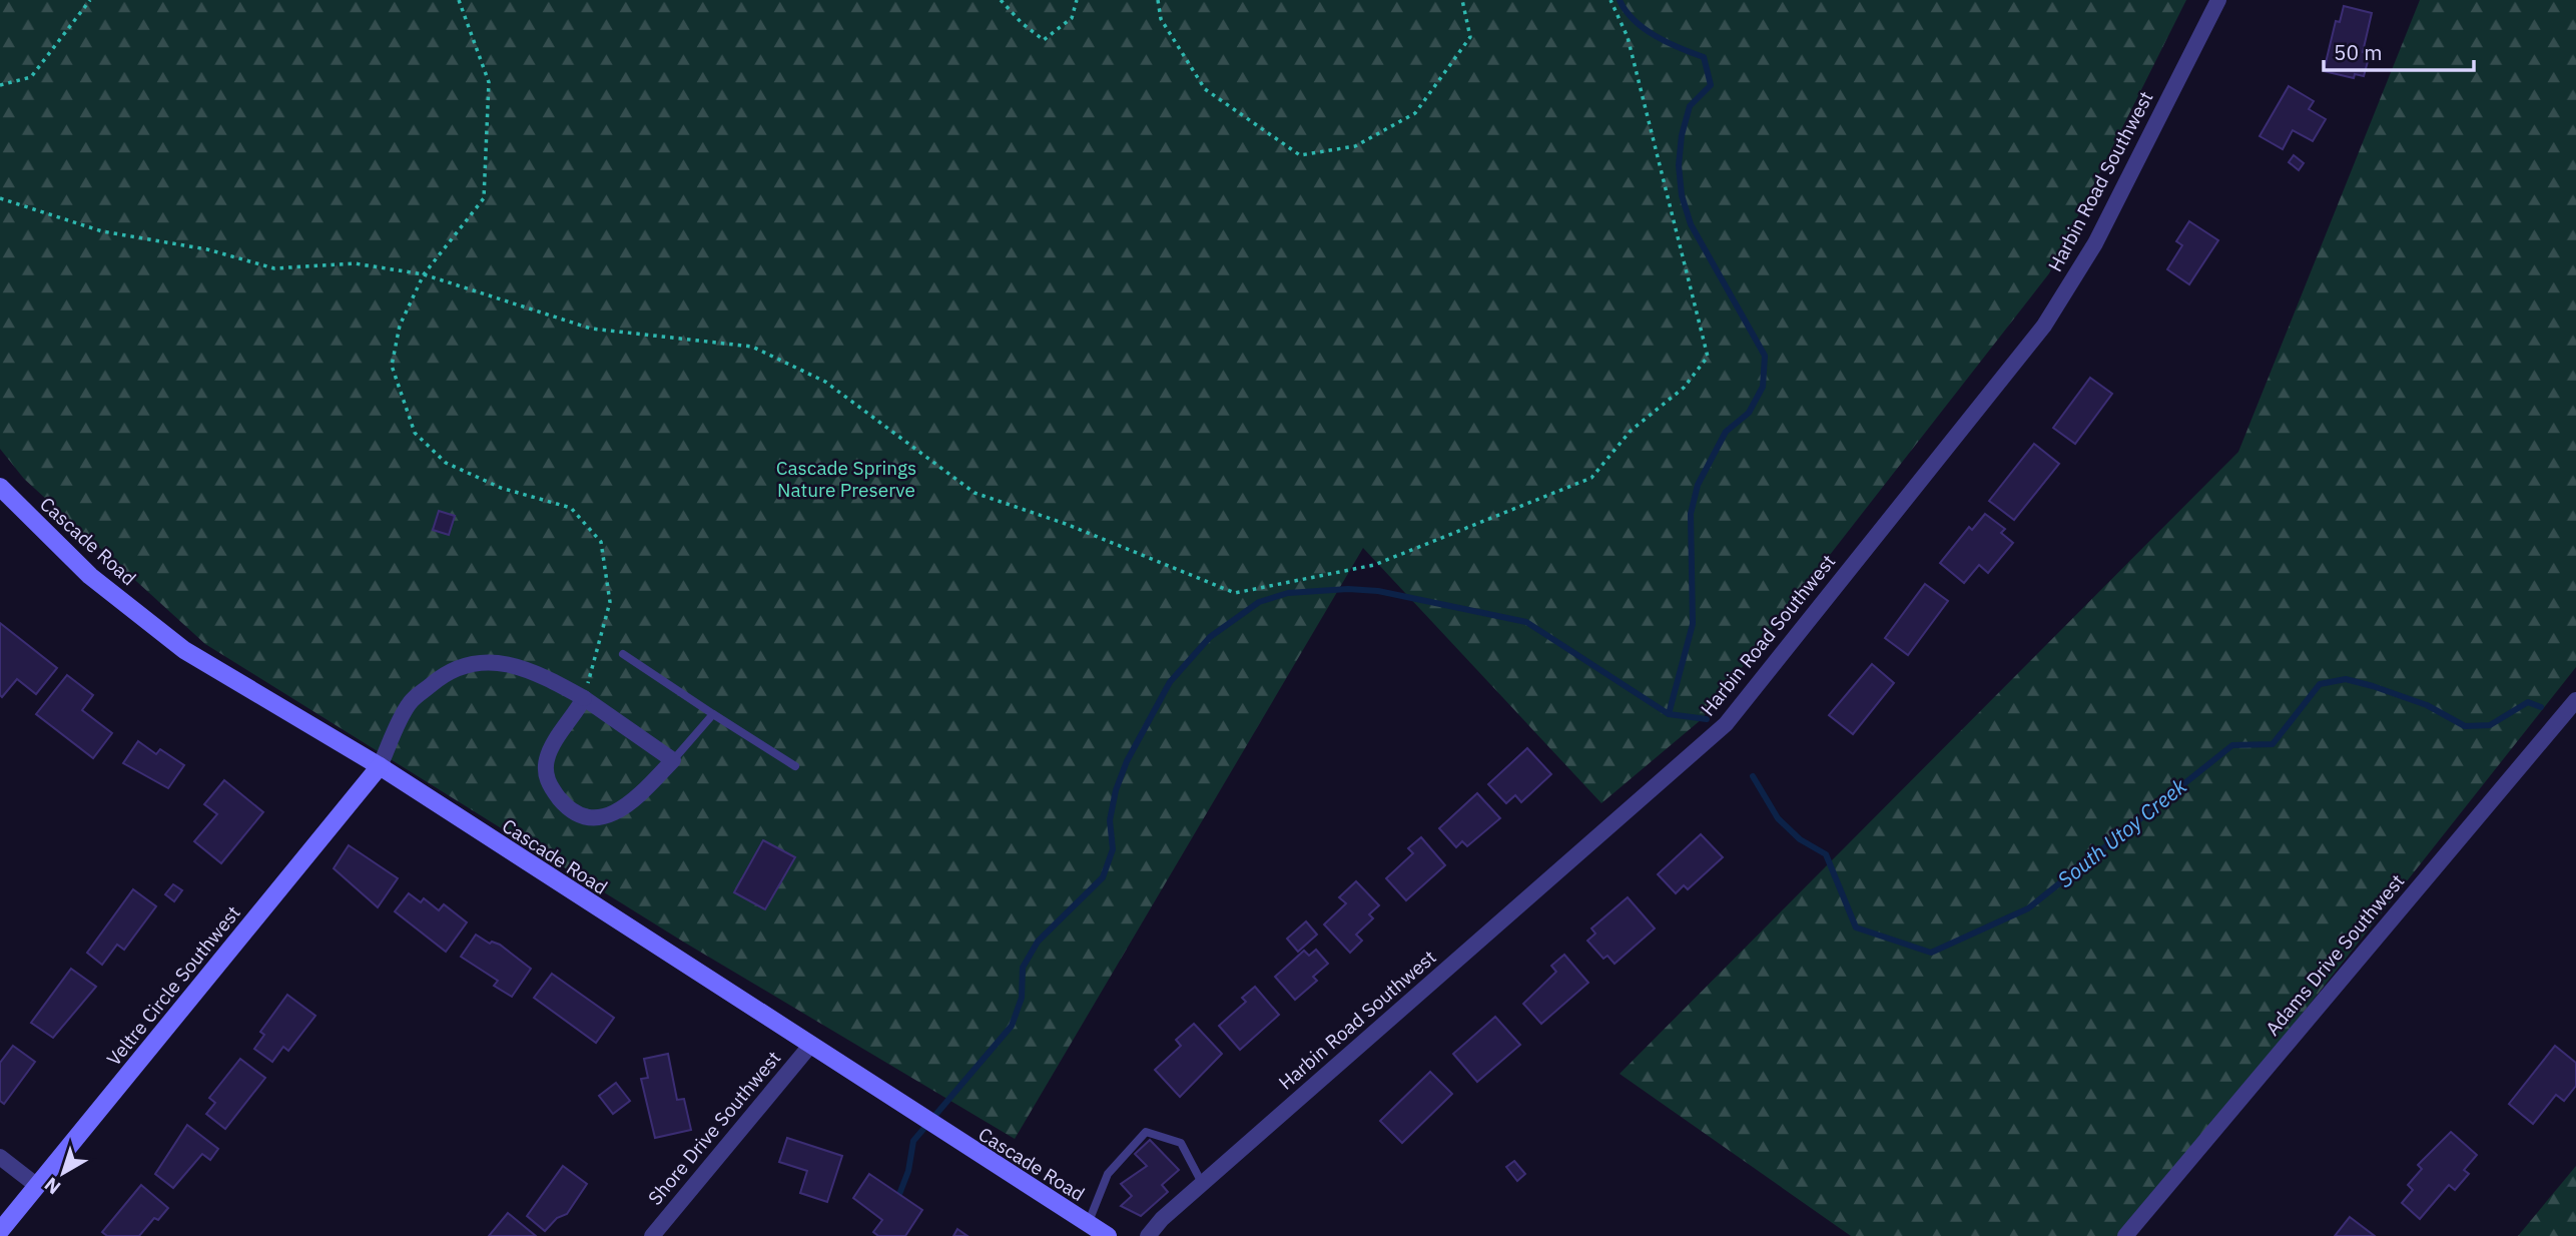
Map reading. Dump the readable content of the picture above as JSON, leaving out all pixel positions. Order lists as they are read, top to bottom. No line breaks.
{"streets":{"main road":["Cascade Road","Veltre Circle Southwest"],"street":["Harbin Road Southwest","Adams Drive Southwest","Shore Drive Southwest"]},"crossings":[["Cascade Road","Veltre Circle Southwest"],["Cascade Road","Shore Drive Southwest"]],"water":["South Utoy Creek"],"parks":["Cascade Springs Nature Preserve"],"scale_bar":"50 m","north":"bottom left"}
